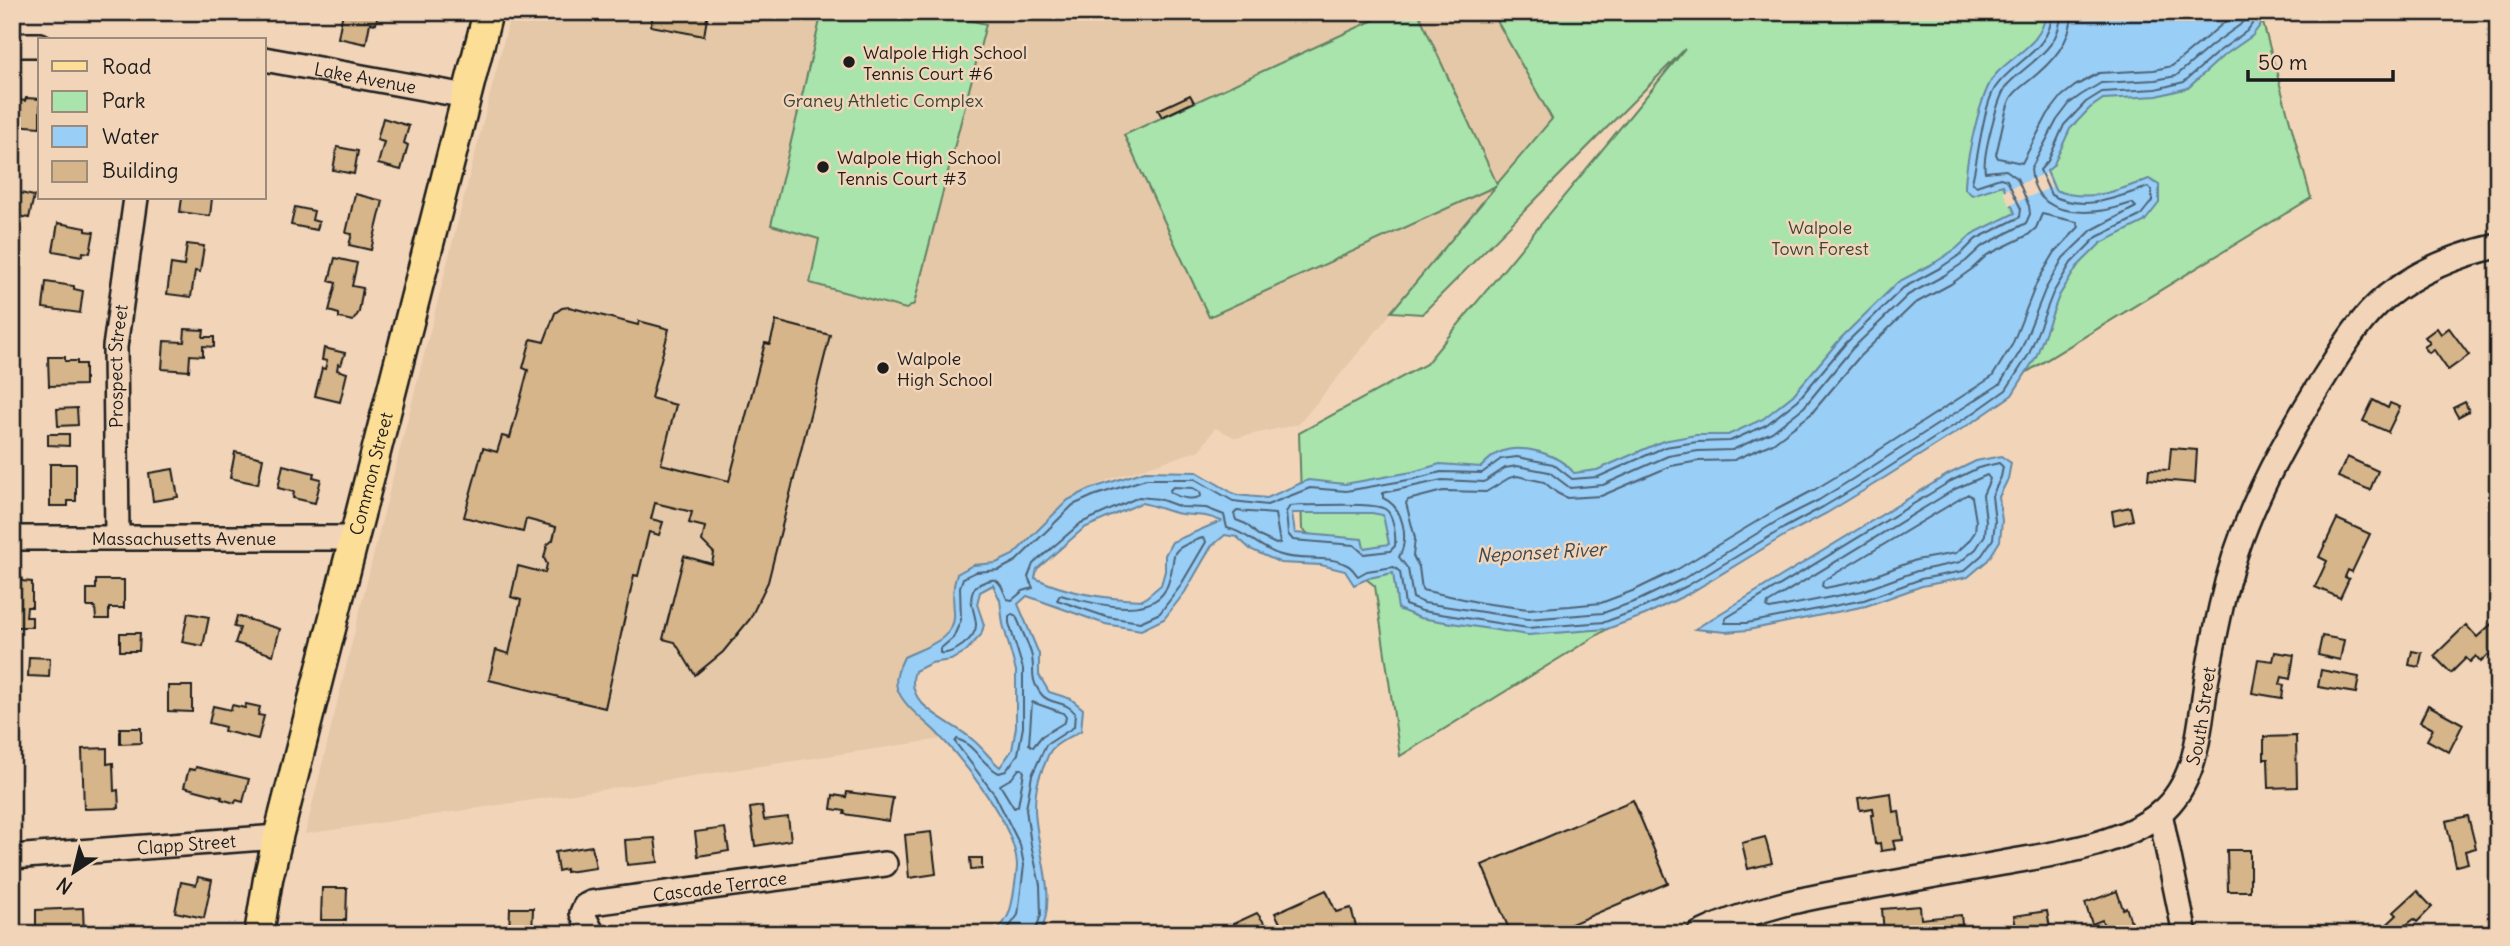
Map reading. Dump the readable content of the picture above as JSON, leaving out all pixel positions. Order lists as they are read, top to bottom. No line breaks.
{"streets":{"main road":["Common Street"],"street":["Lake Avenue","Prospect Street","Massachusetts Avenue","South Street","Clapp Street","Cascade Terrace"]},"crossings":[["Lake Avenue","Common Street"],["Prospect Street","Massachusetts Avenue"],["Common Street","Massachusetts Avenue"],["Common Street","Clapp Street"]],"water":["Neponset River"],"parks":["Graney Athletic Complex","Walpole Town Forest"],"places":["Walpole High School Tennis Court #6","Walpole High School Tennis Court #3","Walpole High School"],"legend":["Road","Park","Water","Building"],"scale_bar":"50 m","north":"bottom left"}
